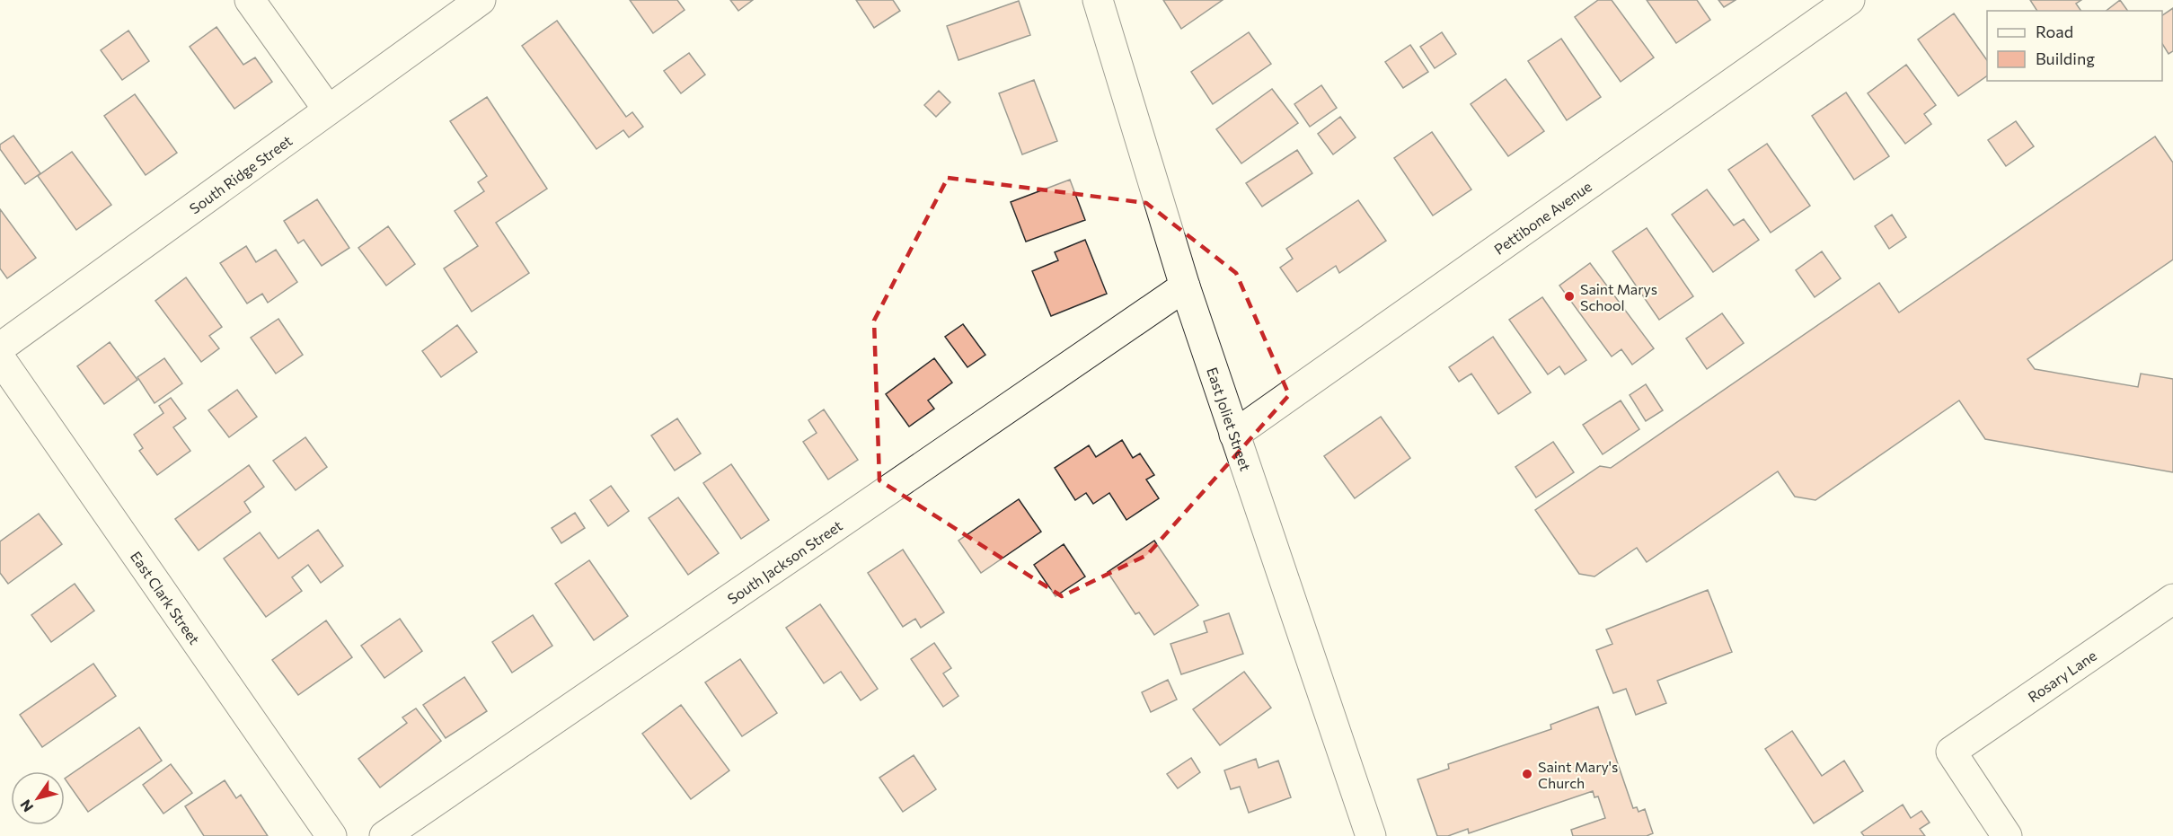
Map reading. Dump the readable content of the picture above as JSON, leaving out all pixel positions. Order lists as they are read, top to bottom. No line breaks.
{"streets":{"street":["South Ridge Street","Pettibone Avenue","East Joliet Street","South Jackson Street","East Clark Street","Rosary Lane"]},"crossings":[["Pettibone Avenue","East Joliet Street"],["East Joliet Street","South Jackson Street"]],"places":["Saint Marys School","Saint Mary's Church"],"legend":["Road","Building"],"north":"bottom left"}
